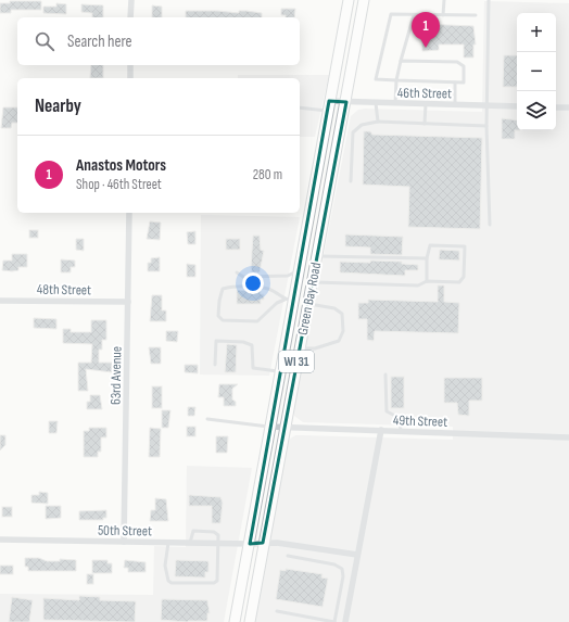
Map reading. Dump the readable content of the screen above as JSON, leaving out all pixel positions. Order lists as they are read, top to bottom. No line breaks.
{"streets":{"main road":["Green Bay Road","WI 31"],"street":["46th Street","48th Street","63rd Avenue","49th Street","50th Street"]},"crossings":[["46th Street","Green Bay Road"],["48th Street","63rd Avenue"],["Green Bay Road","49th Street"],["Green Bay Road","50th Street"],["63rd Avenue","50th Street"]],"page":{"pins":"1","map_buttons":["+","−"],"search":"Search here","heading":"Nearby","list":[{"mark":"1","name":"Anastos Motors","note":"Shop · 46th Street","value":"280 m"}]}}
